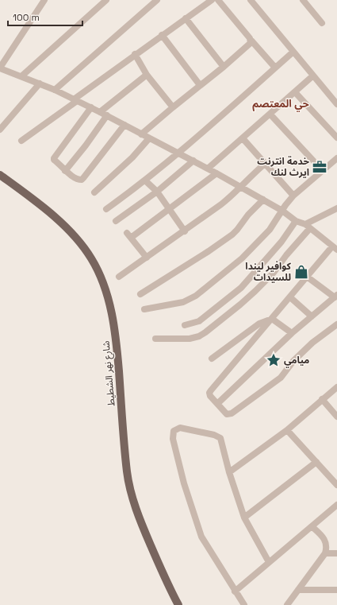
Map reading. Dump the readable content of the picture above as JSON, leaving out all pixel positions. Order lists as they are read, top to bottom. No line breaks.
{"streets":{"main road":["شارع نهر الشطيط"]},"districts":["حي المعتصم"],"places":{"office":["خدمة انترنت ايرث لنك"],"shop":["كوافير ليندا للسيدات"],"place":["ميامي"]},"scale_bar":"100 m"}
